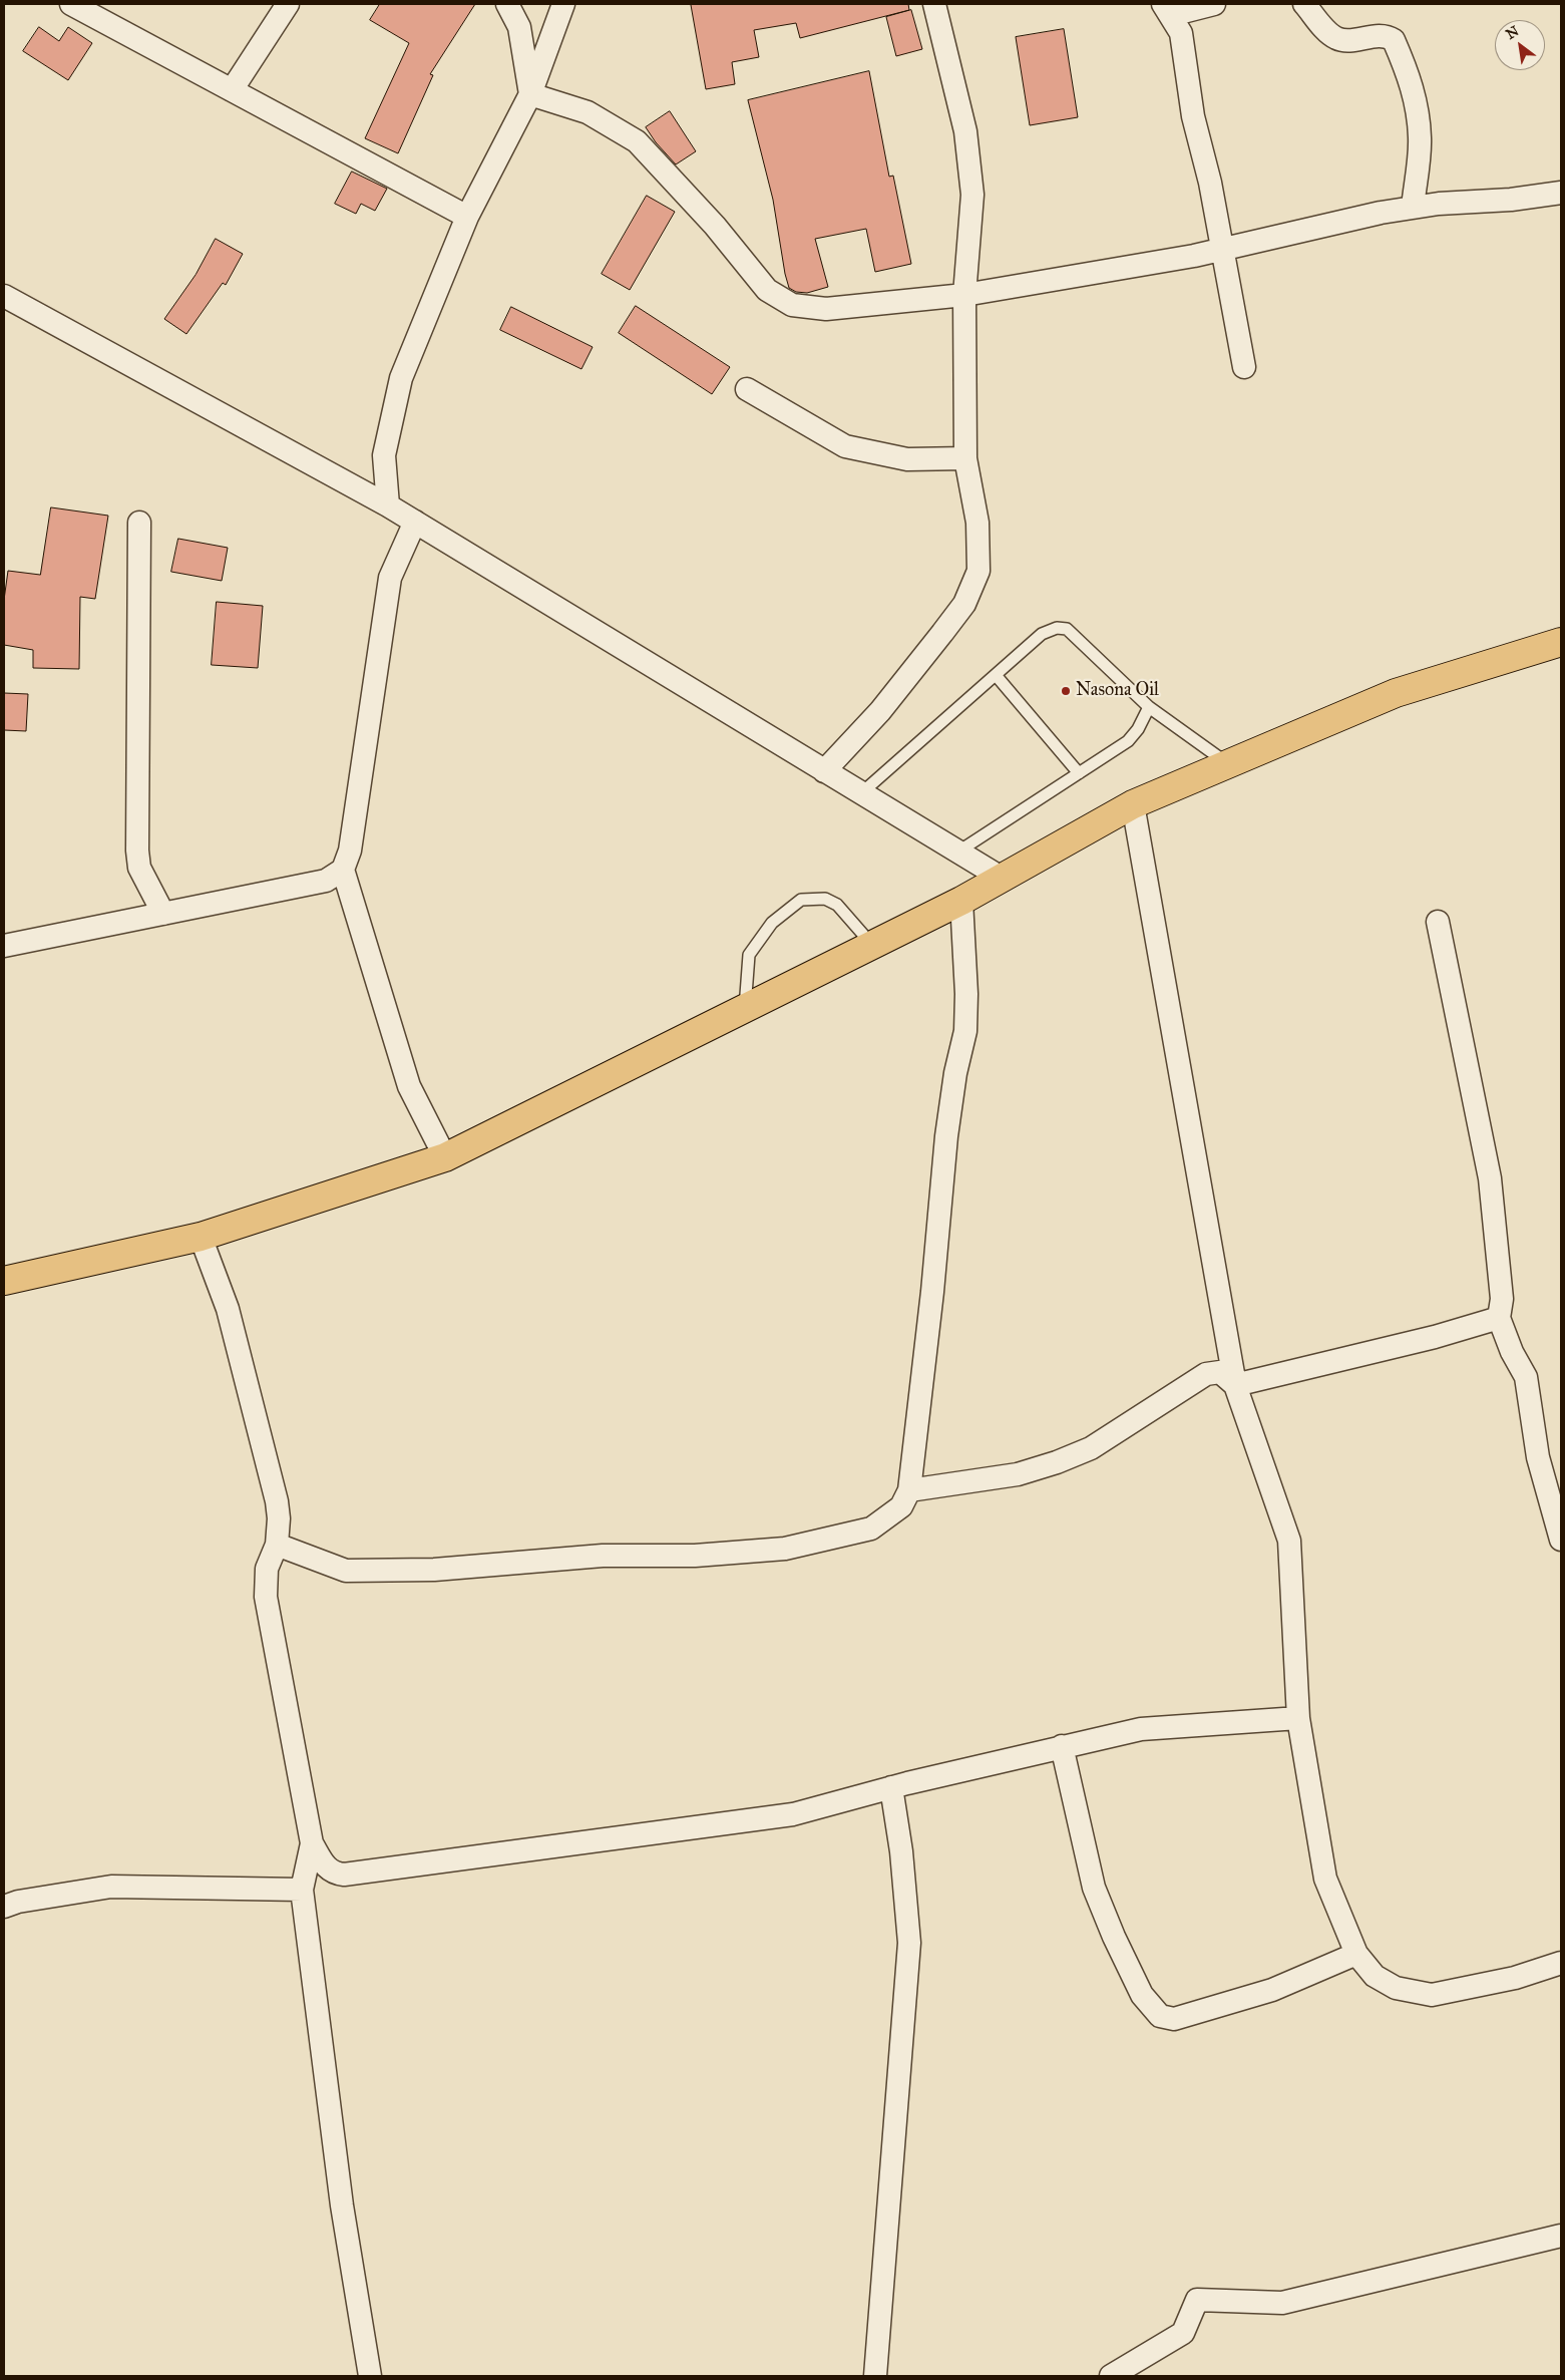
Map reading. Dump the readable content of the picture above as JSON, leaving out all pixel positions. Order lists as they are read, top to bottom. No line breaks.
{"places":["Nasona Oil"],"north":"top left"}
